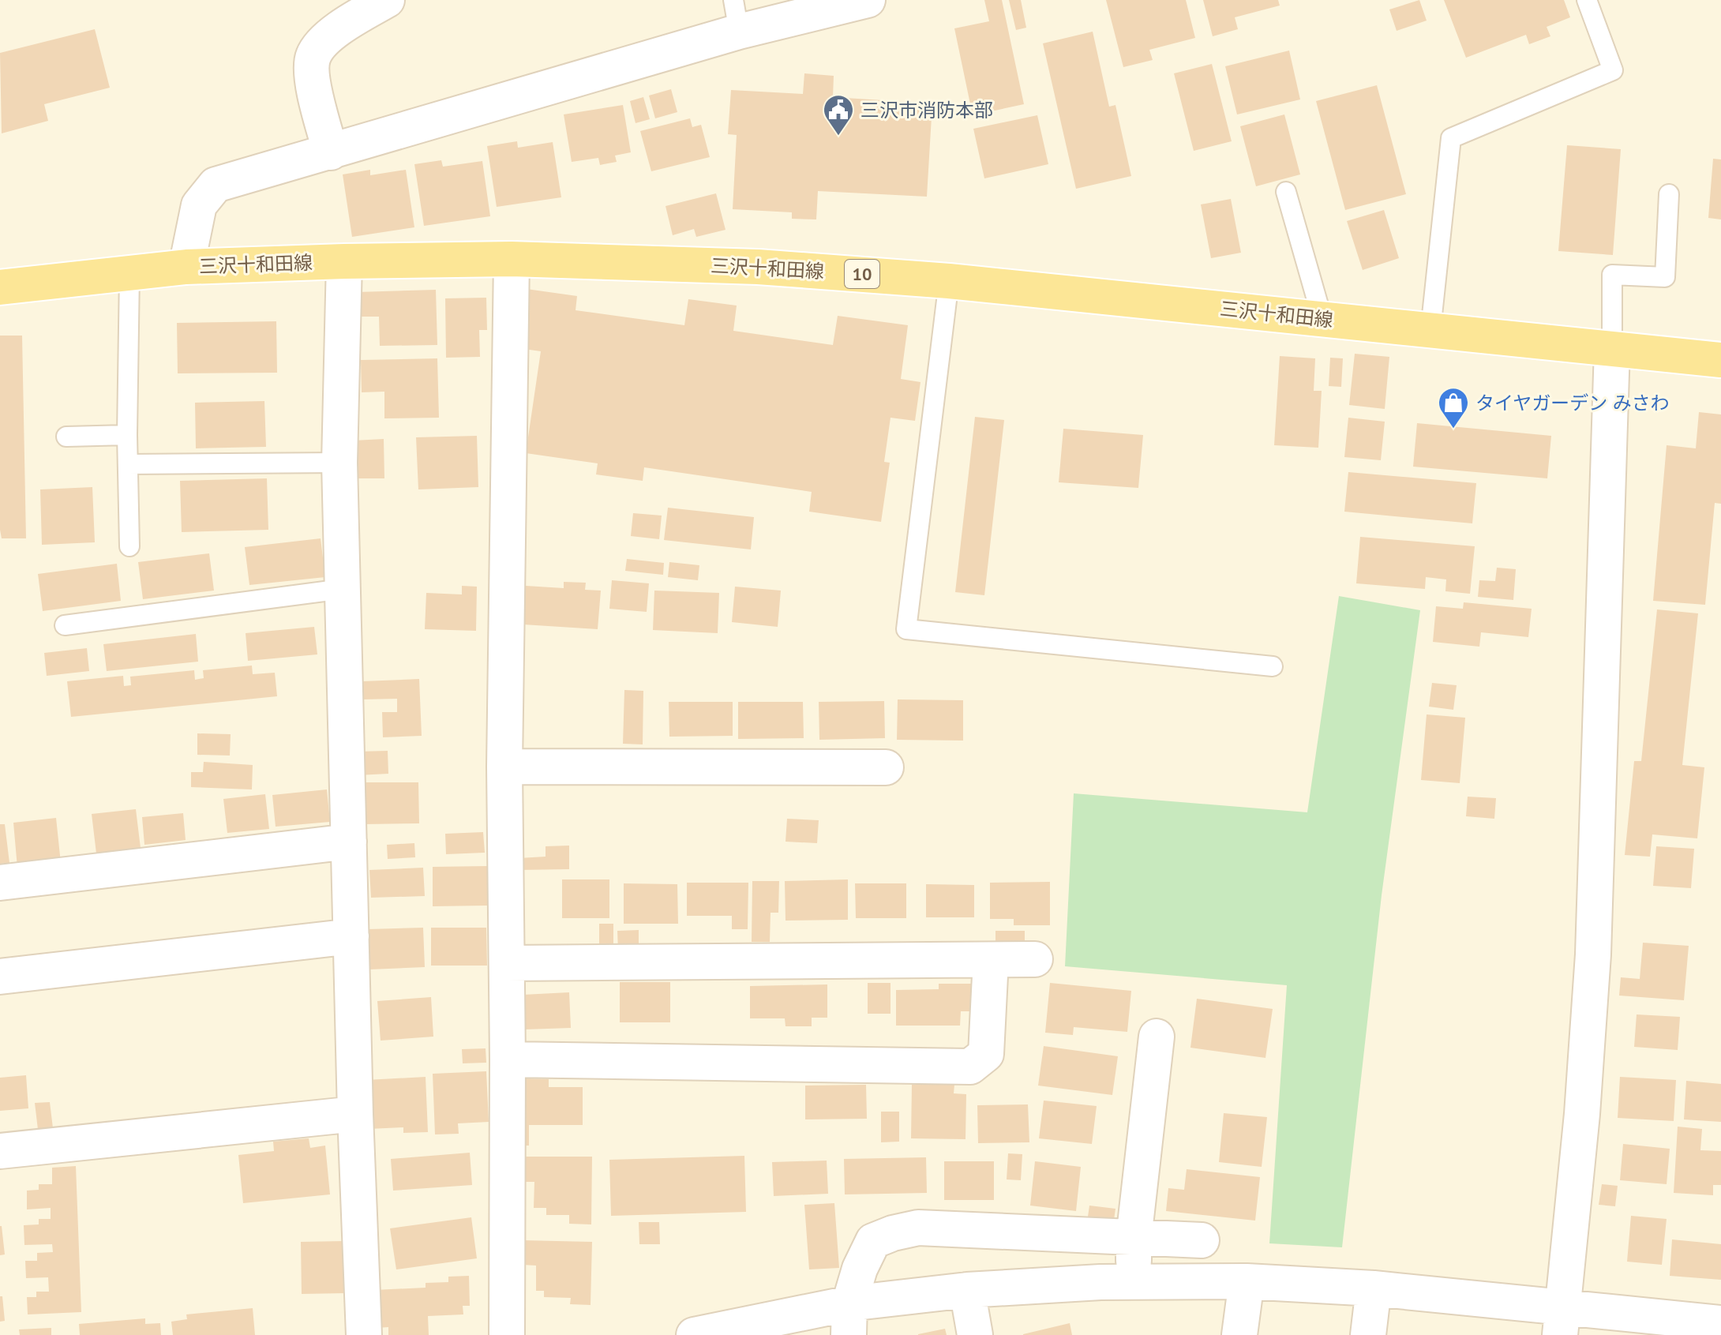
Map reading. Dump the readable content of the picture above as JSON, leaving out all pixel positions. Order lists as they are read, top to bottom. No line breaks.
{"streets":{"main road":["三沢十和田線","10"]},"places":{"public building":["三沢市消防本部"],"shop":["タイヤガーデン みさわ"]}}
